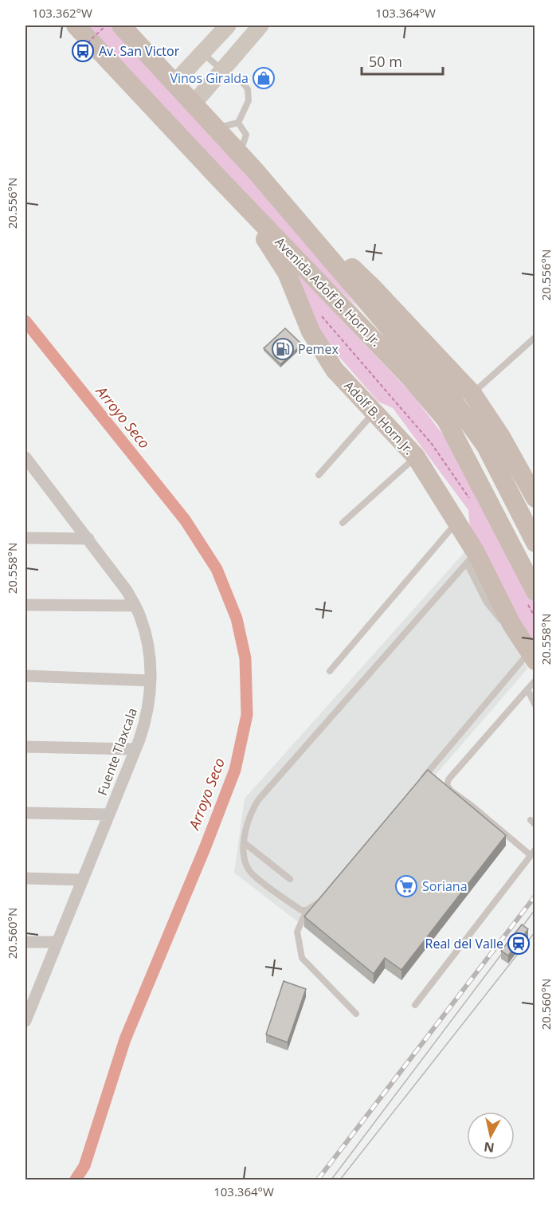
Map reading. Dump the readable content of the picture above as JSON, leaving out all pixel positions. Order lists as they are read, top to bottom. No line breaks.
{"streets":{"main road":["Avenida Adolf B. Horn Jr.","Adolf B. Horn Jr."],"street":["Fuente Tlaxcala"]},"crossings":[["Avenida Adolf B. Horn Jr.","Adolf B. Horn Jr."]],"water":["Arroyo Seco"],"places":{"bus stop":["Av. San Victor"],"shop":["Vinos Giralda"],"fuel station":["Pemex"],"supermarket":["Soriana"],"station":["Real del Valle"]},"scale_bar":"50 m","north":"bottom","coordinates":["103.362°W","103.364°W","20.556°N","20.558°N","20.560°N"]}
